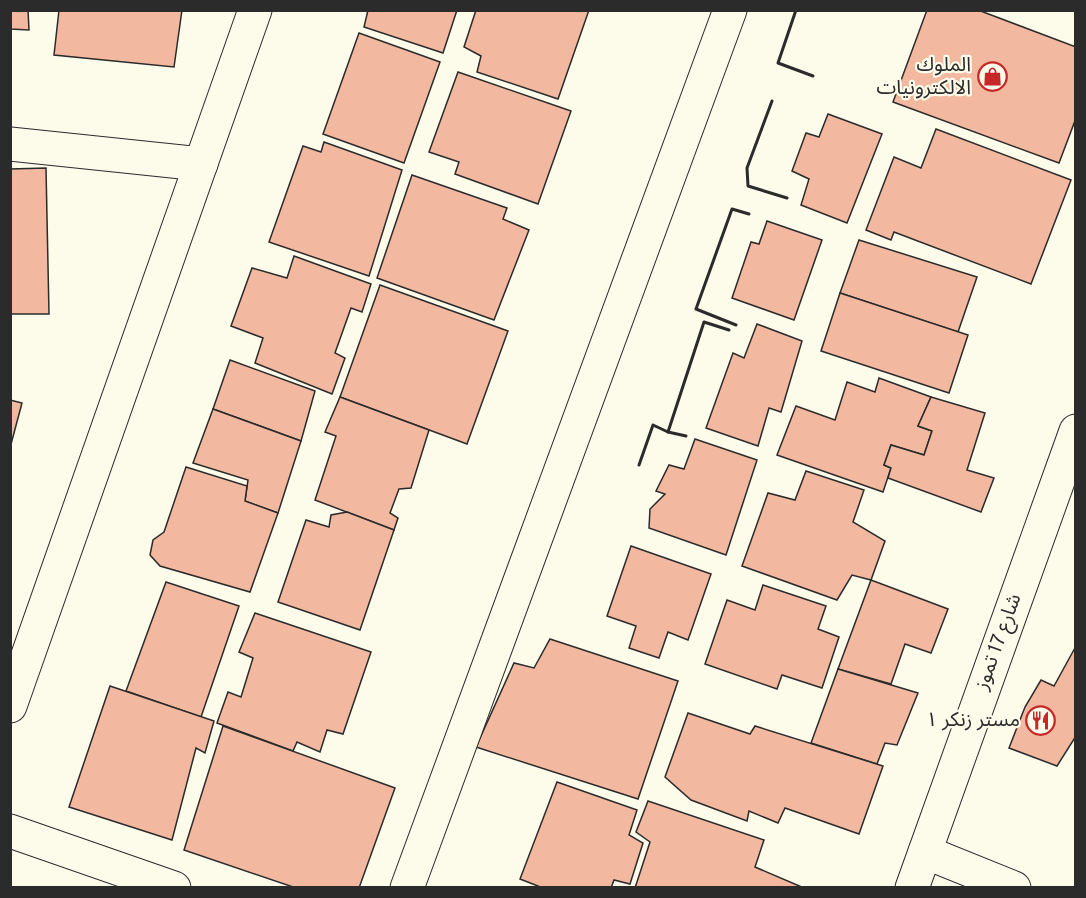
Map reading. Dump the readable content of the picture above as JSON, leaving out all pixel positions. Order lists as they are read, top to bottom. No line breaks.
{"streets":{"street":["شارع 17 تموز"]},"places":{"shop":["الملوك الالكترونيات"],"restaurant":["مستر زنكر ١"]}}
